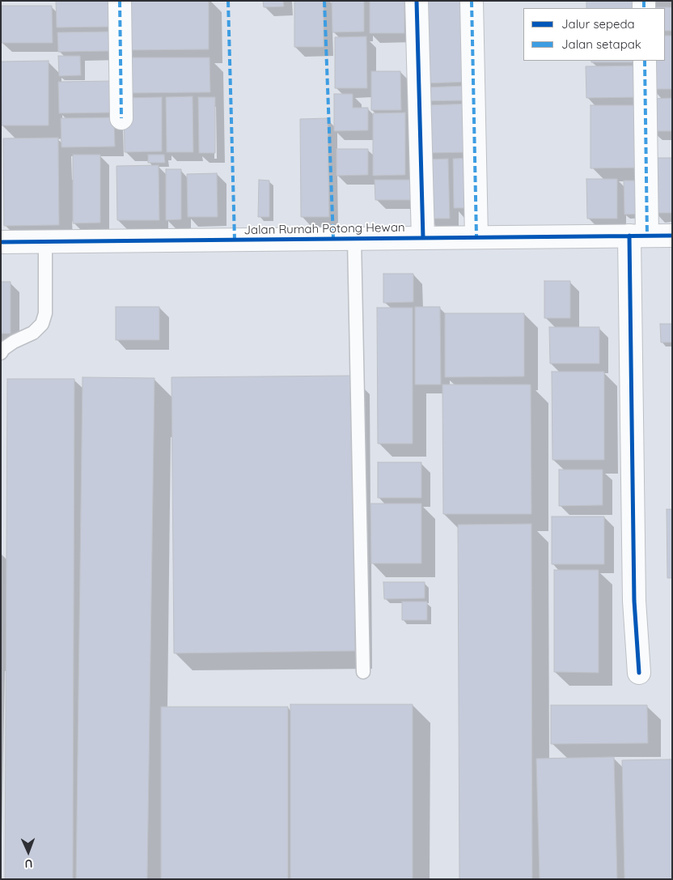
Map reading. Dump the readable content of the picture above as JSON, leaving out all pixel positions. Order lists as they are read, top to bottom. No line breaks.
{"streets":{"street":["Jalan Rumah Potong Hewan"]},"legend":["Jalur sepeda","Jalan setapak"],"north":"bottom"}
